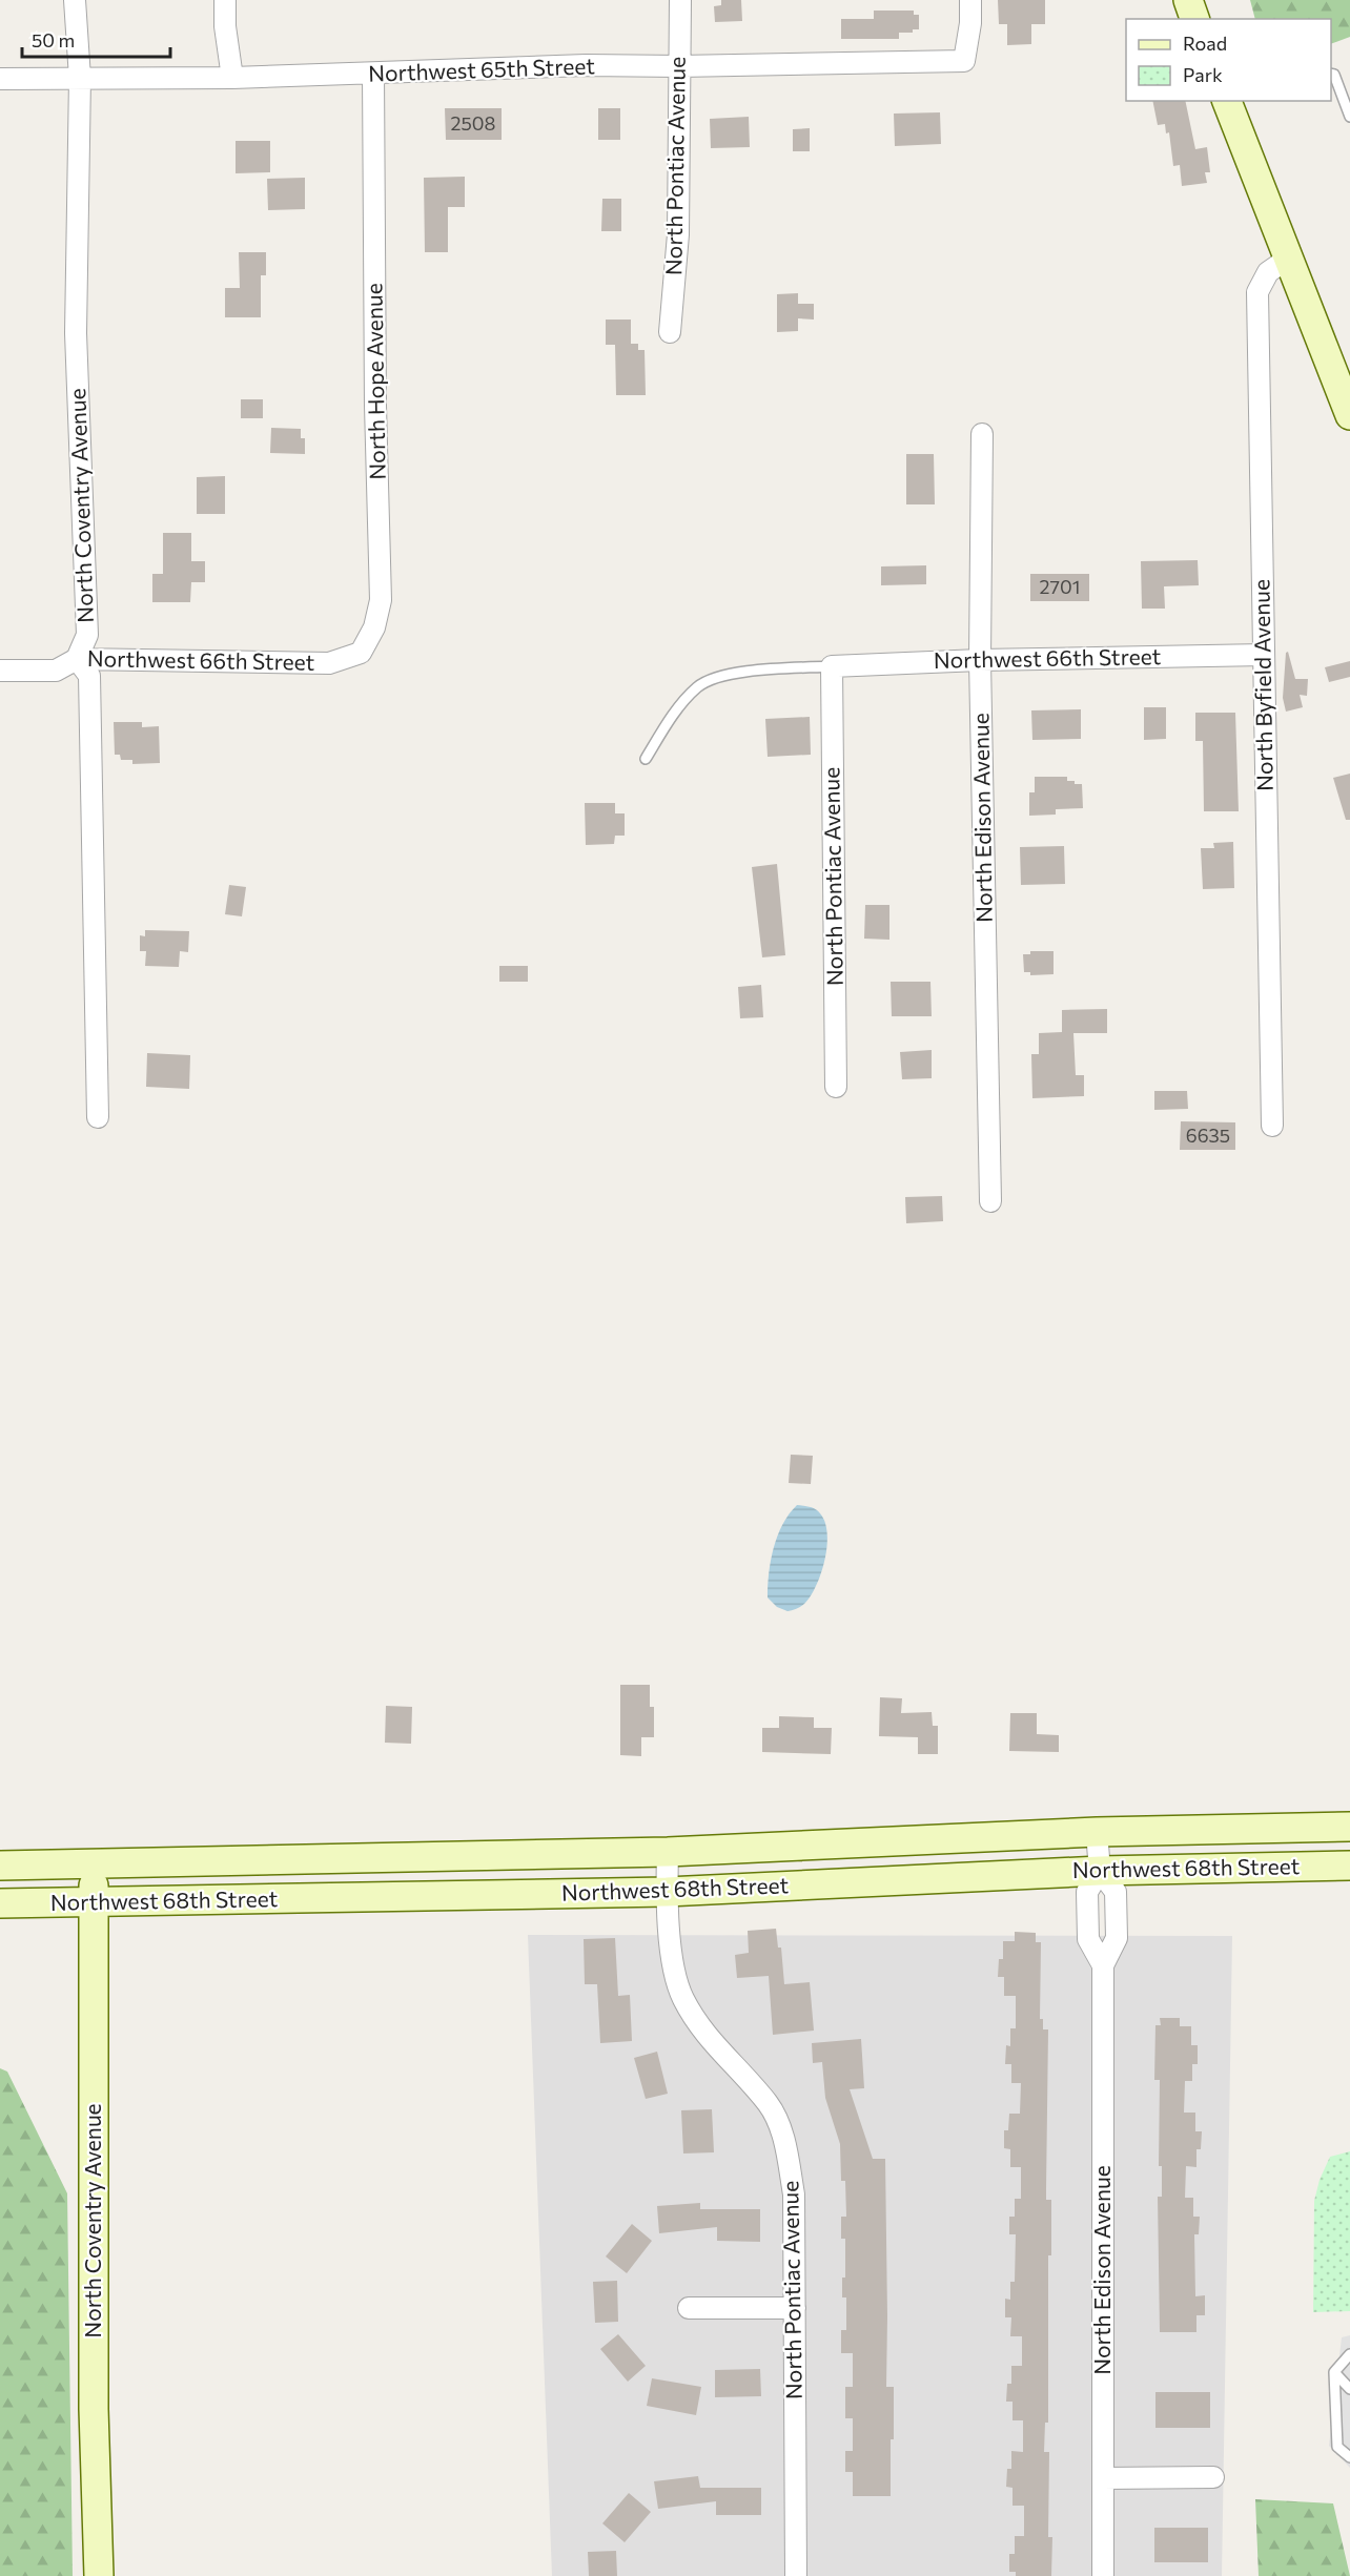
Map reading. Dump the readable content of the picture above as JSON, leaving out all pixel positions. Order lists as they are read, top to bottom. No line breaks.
{"streets":{"main road":["North Coventry Avenue","Northwest 68th Street"],"street":["Northwest 65th Street","North Pontiac Avenue","North Hope Avenue","Northwest 66th Street","North Byfield Avenue","North Edison Avenue"]},"crossings":[["Northwest 65th Street","North Pontiac Avenue"],["Northwest 65th Street","North Hope Avenue"],["Northwest 65th Street","North Coventry Avenue"],["North Pontiac Avenue","Northwest 66th Street"],["North Pontiac Avenue","Northwest 68th Street"],["North Hope Avenue","Northwest 66th Street"],["North Coventry Avenue","Northwest 66th Street"],["North Coventry Avenue","Northwest 68th Street"],["Northwest 66th Street","North Byfield Avenue"],["Northwest 66th Street","North Edison Avenue"],["North Edison Avenue","Northwest 68th Street"]],"house_numbers":["2508","2701","6635"],"legend":["Road","Park"],"scale_bar":"50 m"}
